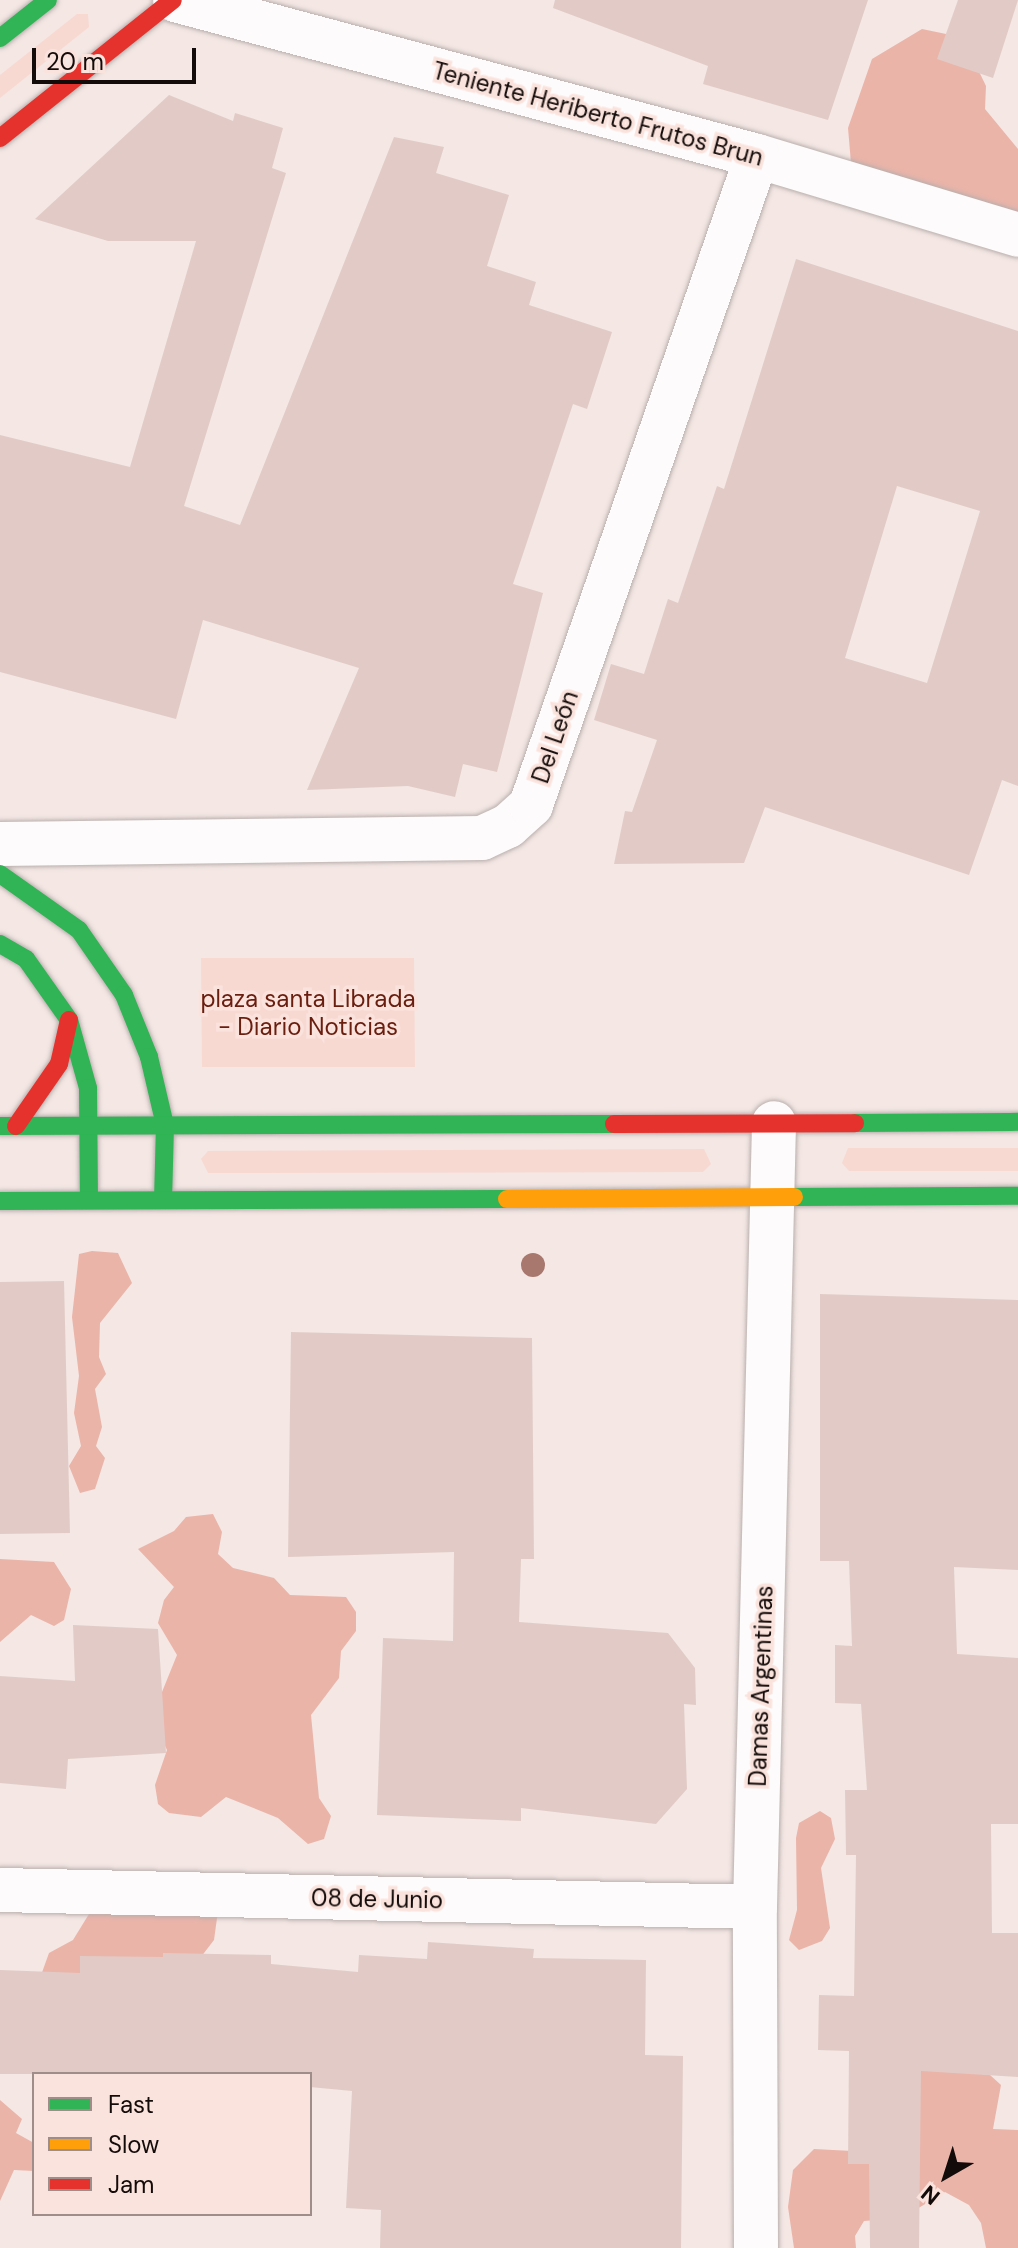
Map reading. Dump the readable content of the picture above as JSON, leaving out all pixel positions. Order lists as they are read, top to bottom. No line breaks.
{"streets":{"street":["Teniente Heriberto Frutos Brun","Del León","Damas Argentinas","08 de Junio"]},"crossings":[["Teniente Heriberto Frutos Brun","Del León"],["Damas Argentinas","08 de Junio"]],"parks":["plaza santa Librada - Diario Noticias"],"legend":["Fast","Slow","Jam"],"scale_bar":"20 m","north":"bottom left"}
